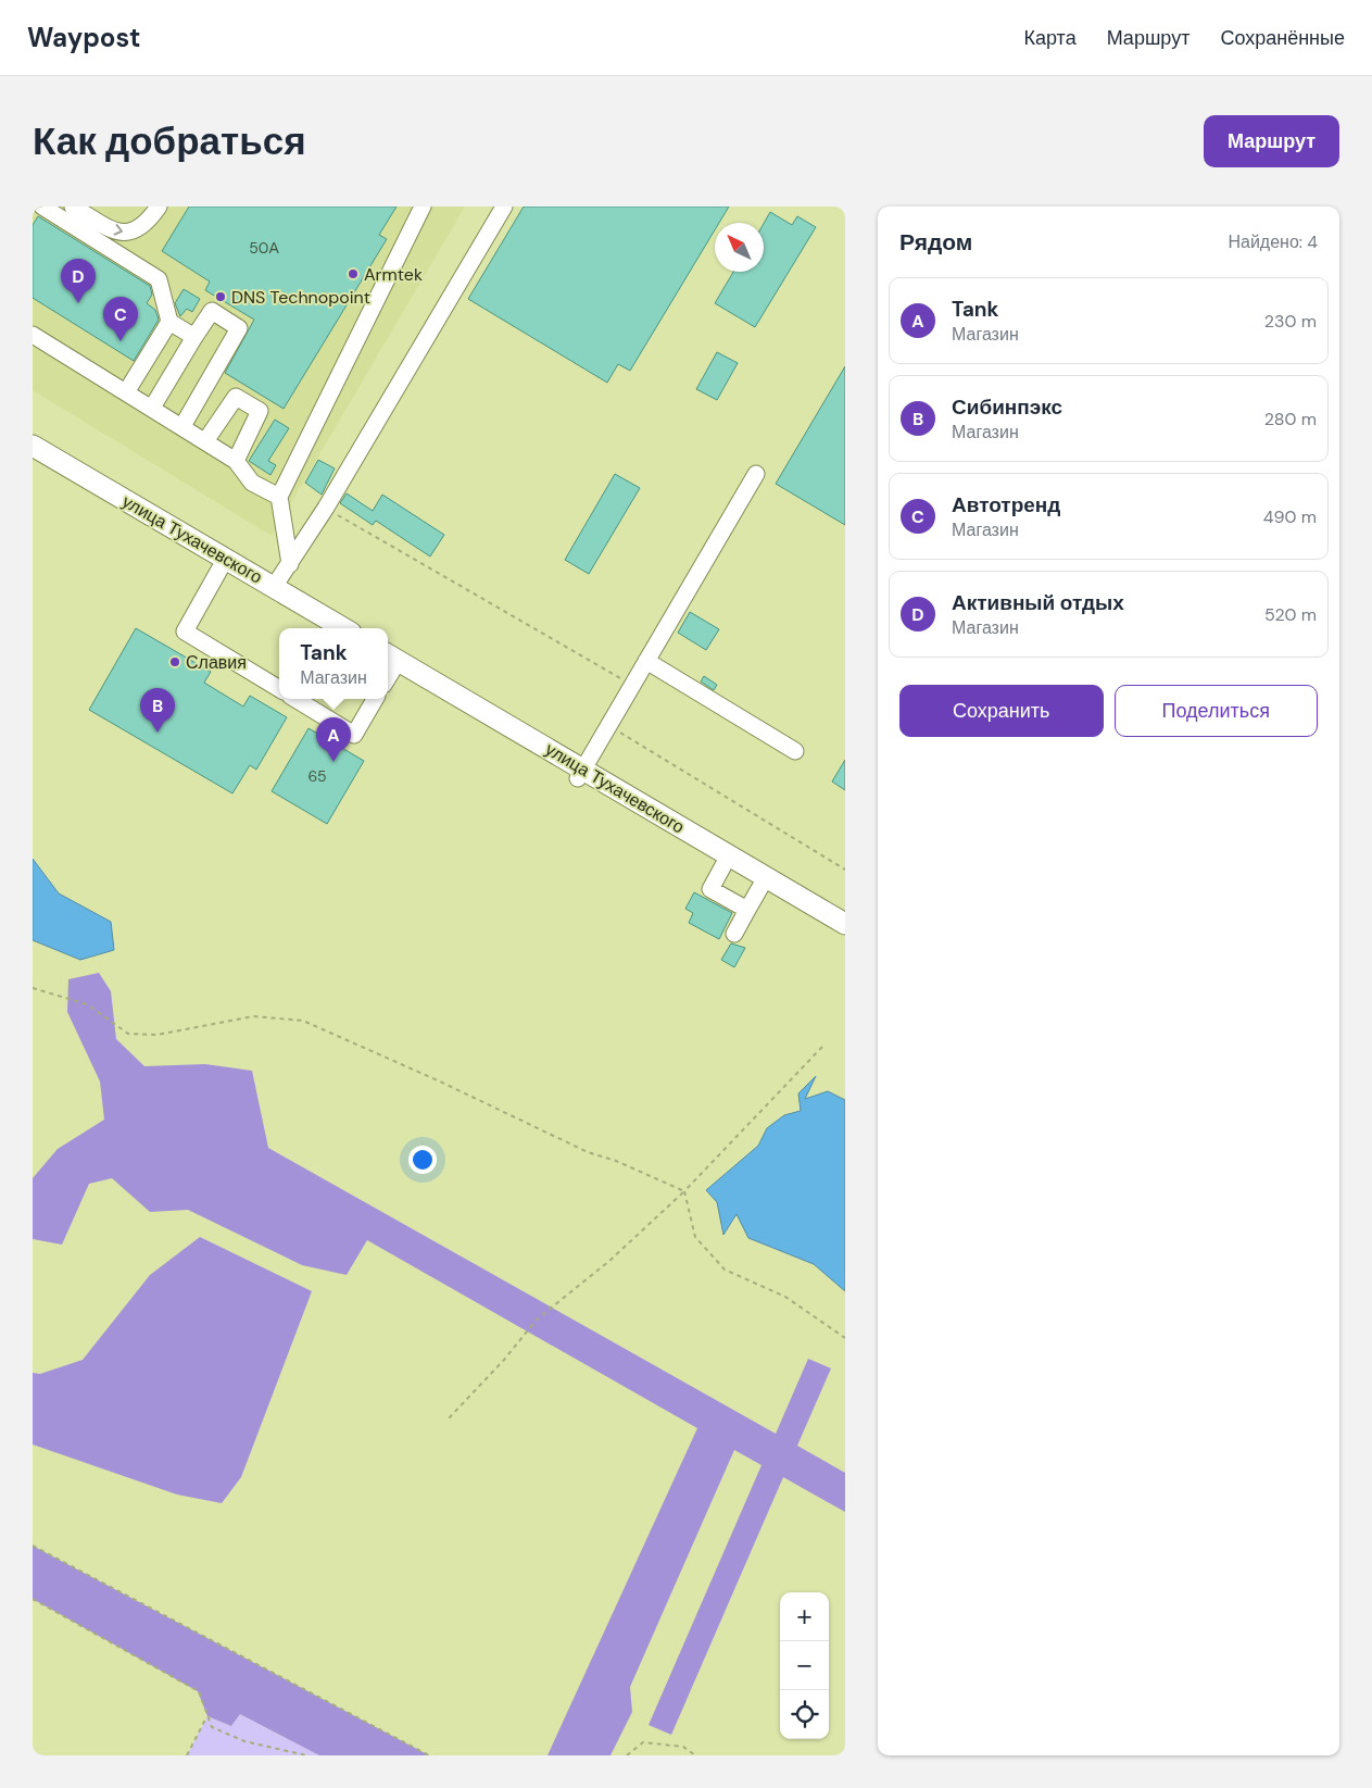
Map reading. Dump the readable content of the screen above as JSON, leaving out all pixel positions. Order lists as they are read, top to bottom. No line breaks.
{"streets":{"main road":["улица Тухачевского"]},"places":["Armtek","DNS Technopoint","Славия"],"house_numbers":["50А","65"],"north":"top left","page":{"header":"Waypost","nav":["Карта","Маршрут","Сохранённые"],"buttons":["Маршрут",["Сохранить","Поделиться"]],"title":"Как добраться","heading":["Рядом","Найдено: 4"],"pins":["D","C","B","A"],"list":[{"mark":"A","name":"Tank","note":"Магазин","value":"230 m"},{"mark":"B","name":"Сибинпэкс","note":"Магазин","value":"280 m"},{"mark":"C","name":"Автотренд","note":"Магазин","value":"490 m"},{"mark":"D","name":"Активный отдых","note":"Магазин","value":"520 m"}],"popup":["Tank","Магазин"],"map_buttons":["+","−"]}}
